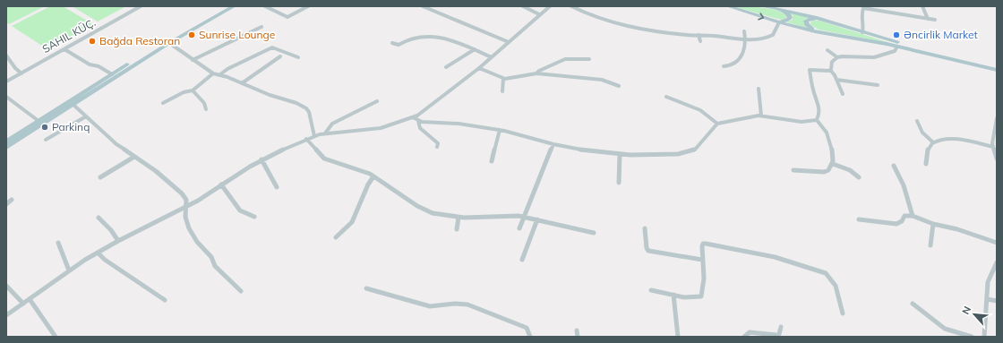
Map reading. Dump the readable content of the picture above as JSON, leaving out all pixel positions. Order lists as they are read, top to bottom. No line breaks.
{"streets":{"street":["SAHIL KÜÇ."]},"places":["Sunrise Lounge","Əncirlik Market","Bağda Restoran","Parkinq"],"north":"top left"}
